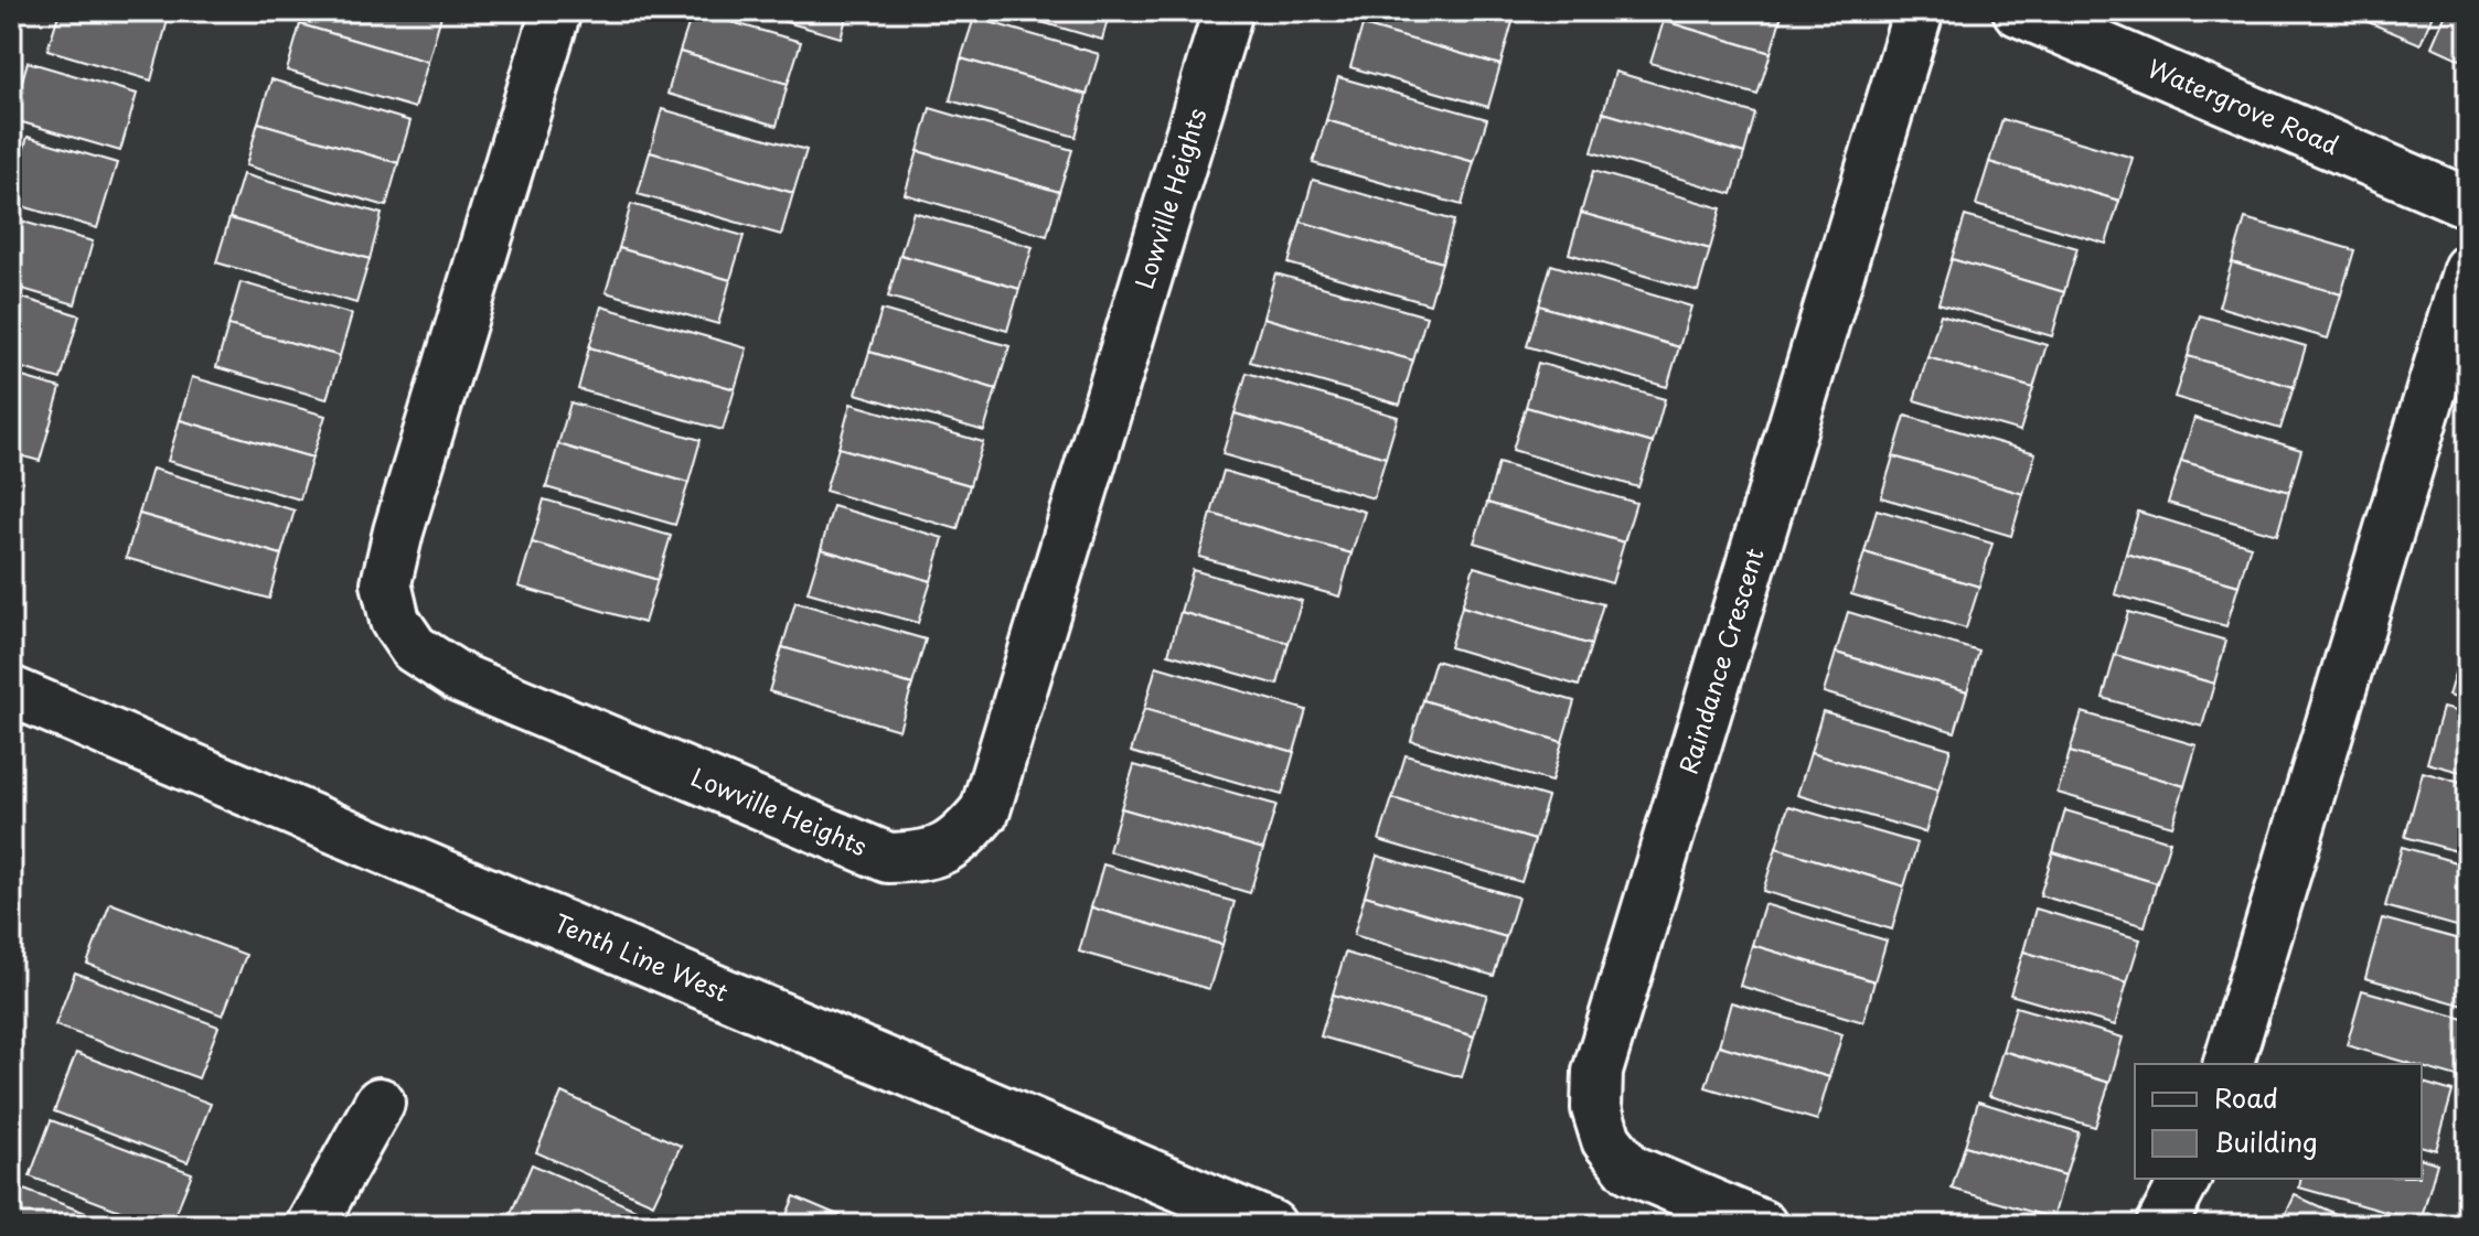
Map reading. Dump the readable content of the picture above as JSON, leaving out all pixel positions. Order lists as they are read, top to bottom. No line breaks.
{"streets":{"street":["Watergrove Road","Lowville Heights","Raindance Crescent","Tenth Line West"]},"legend":["Road","Building"]}
